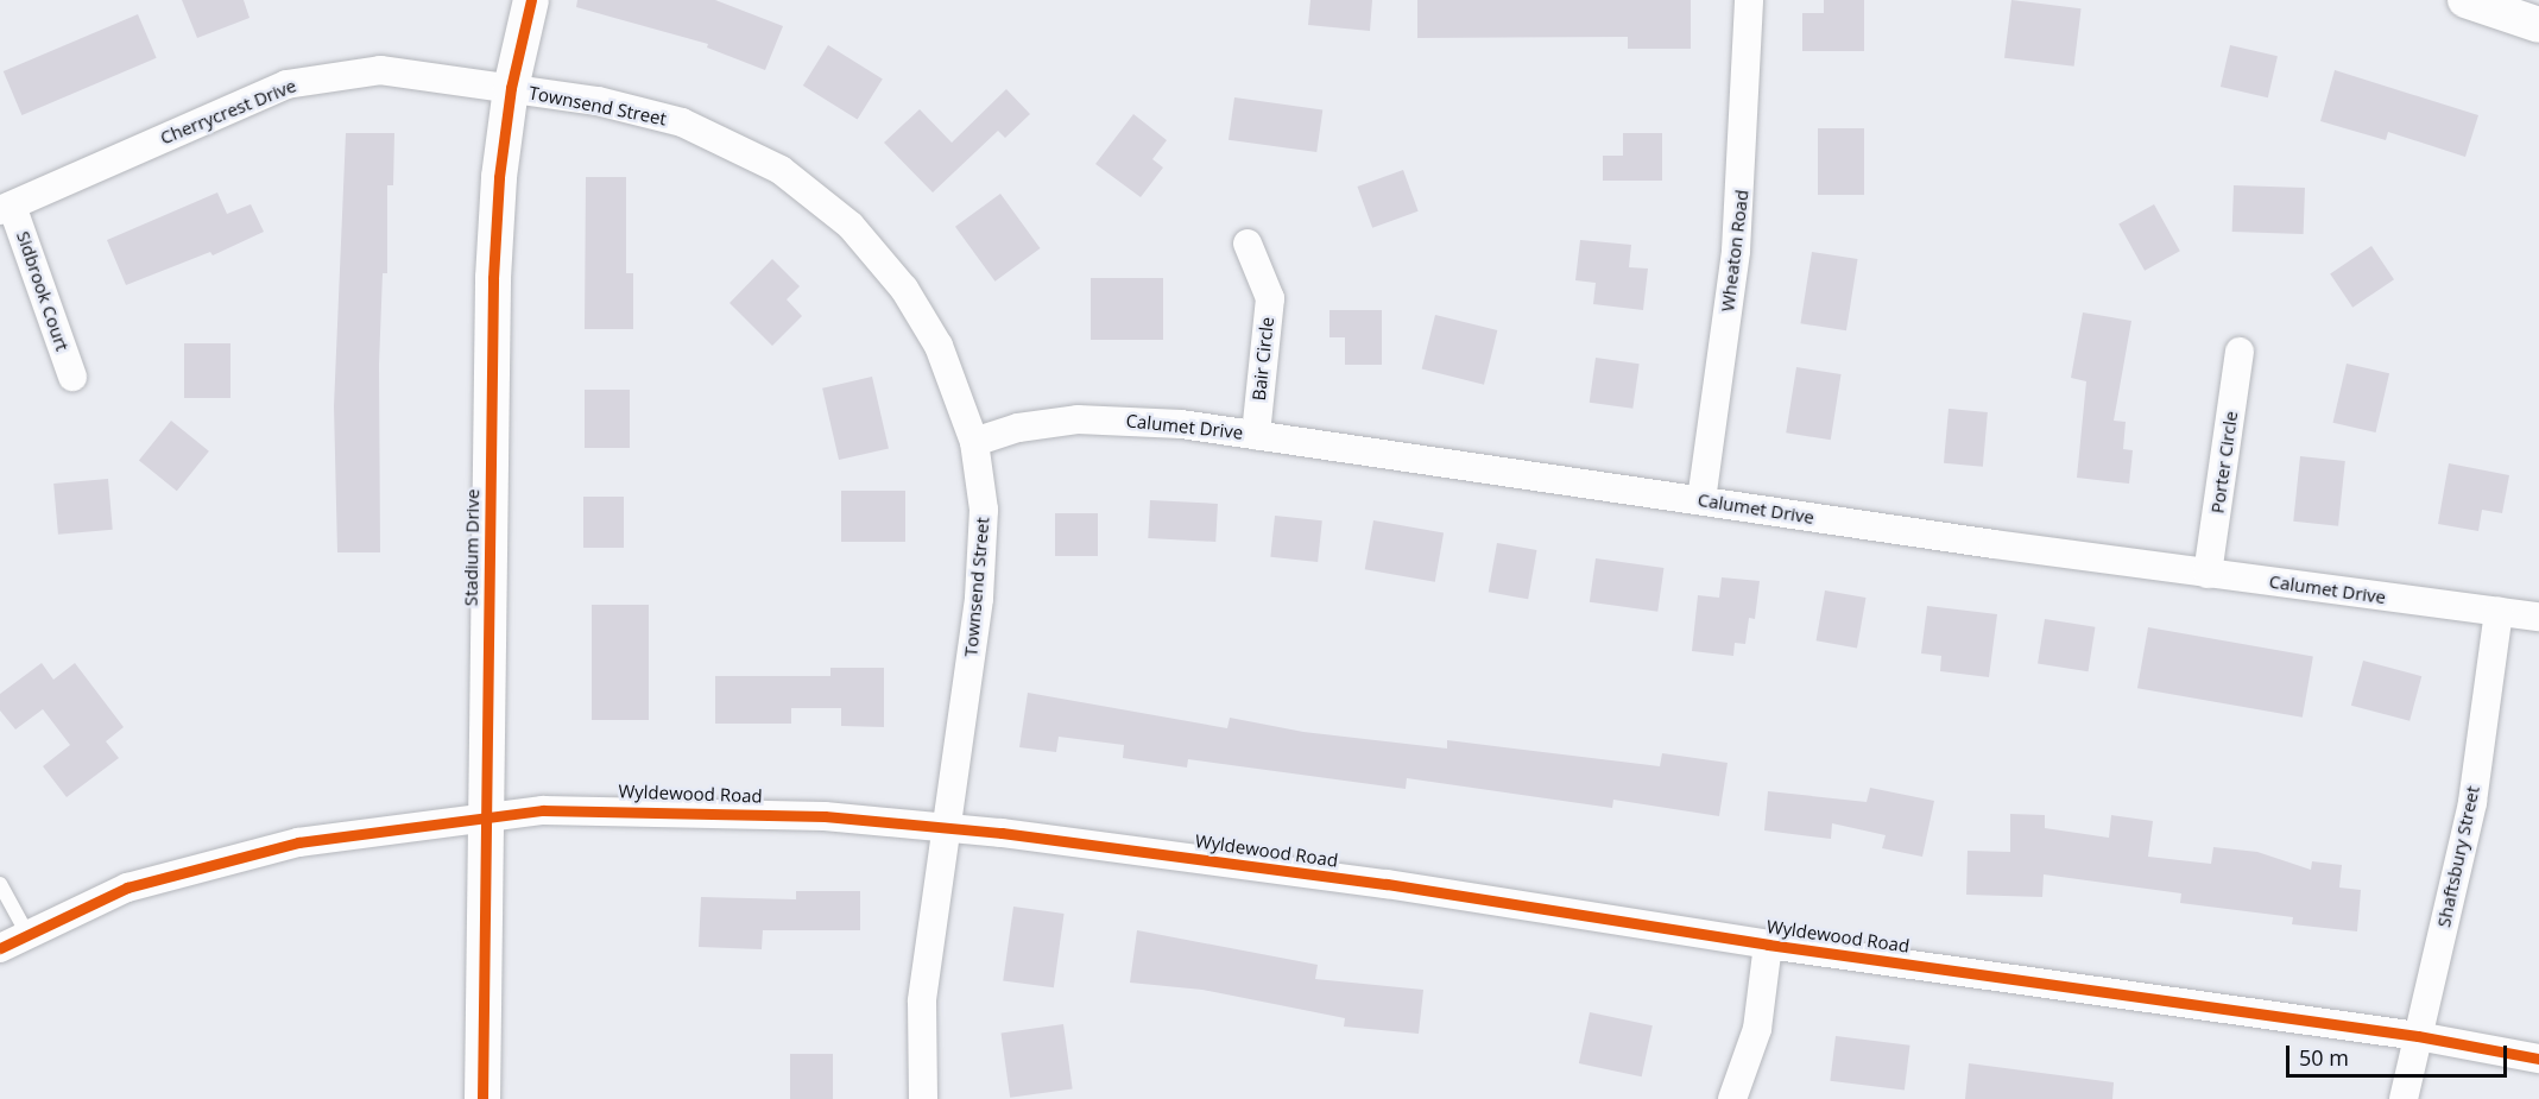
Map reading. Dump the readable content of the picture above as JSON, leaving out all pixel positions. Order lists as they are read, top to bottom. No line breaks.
{"streets":{"street":["Townsend Street","Cherrycrest Drive","Wheaton Road","Sidbrook Court","Bair Circle","Calumet Drive","Porter Circle","Stadium Drive","Wyldewood Road","Shaftsbury Street"]},"crossings":[["Townsend Street","Cherrycrest Drive"],["Townsend Street","Calumet Drive"],["Townsend Street","Stadium Drive"],["Townsend Street","Wyldewood Road"],["Cherrycrest Drive","Sidbrook Court"],["Cherrycrest Drive","Stadium Drive"],["Wheaton Road","Calumet Drive"],["Bair Circle","Calumet Drive"],["Calumet Drive","Porter Circle"],["Calumet Drive","Shaftsbury Street"],["Stadium Drive","Wyldewood Road"],["Wyldewood Road","Shaftsbury Street"]],"scale_bar":"50 m"}
